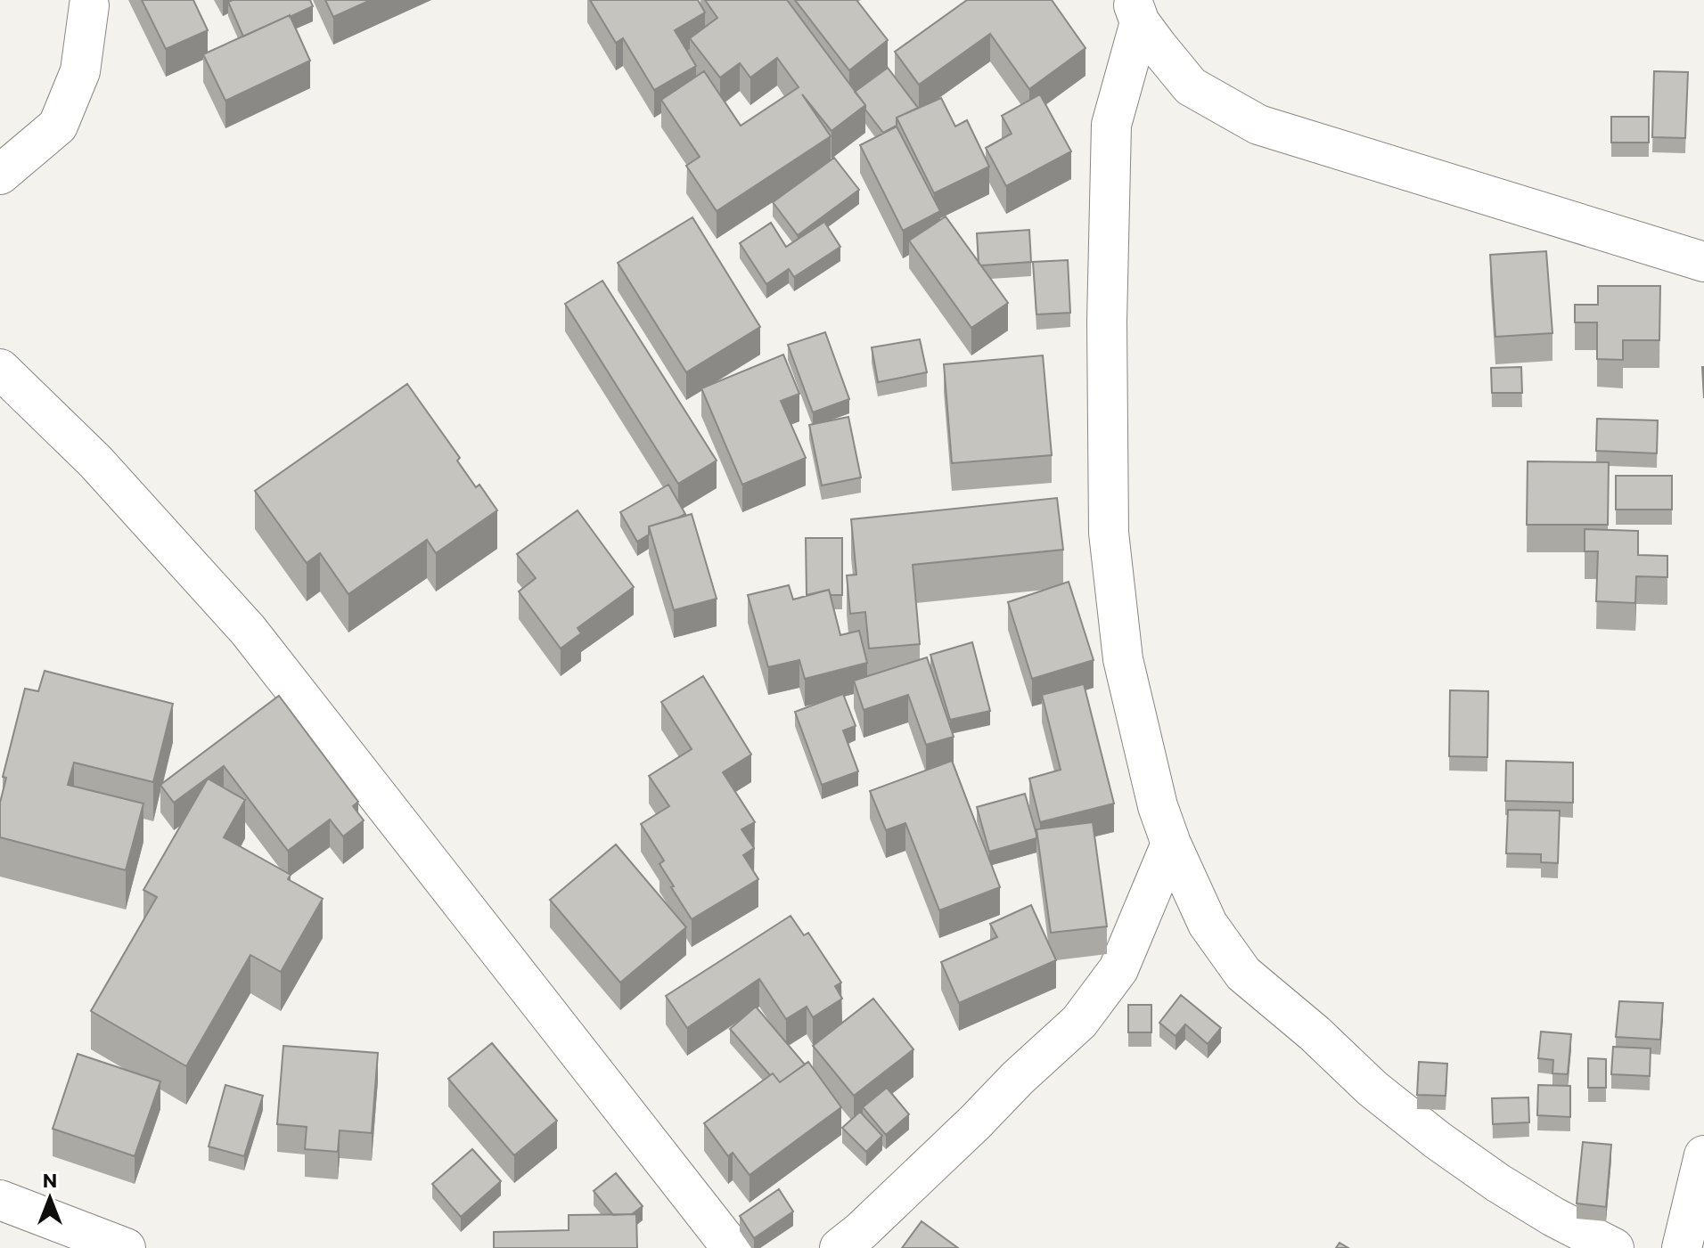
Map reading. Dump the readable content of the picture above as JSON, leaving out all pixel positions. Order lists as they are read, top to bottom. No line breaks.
{"north":"top"}
